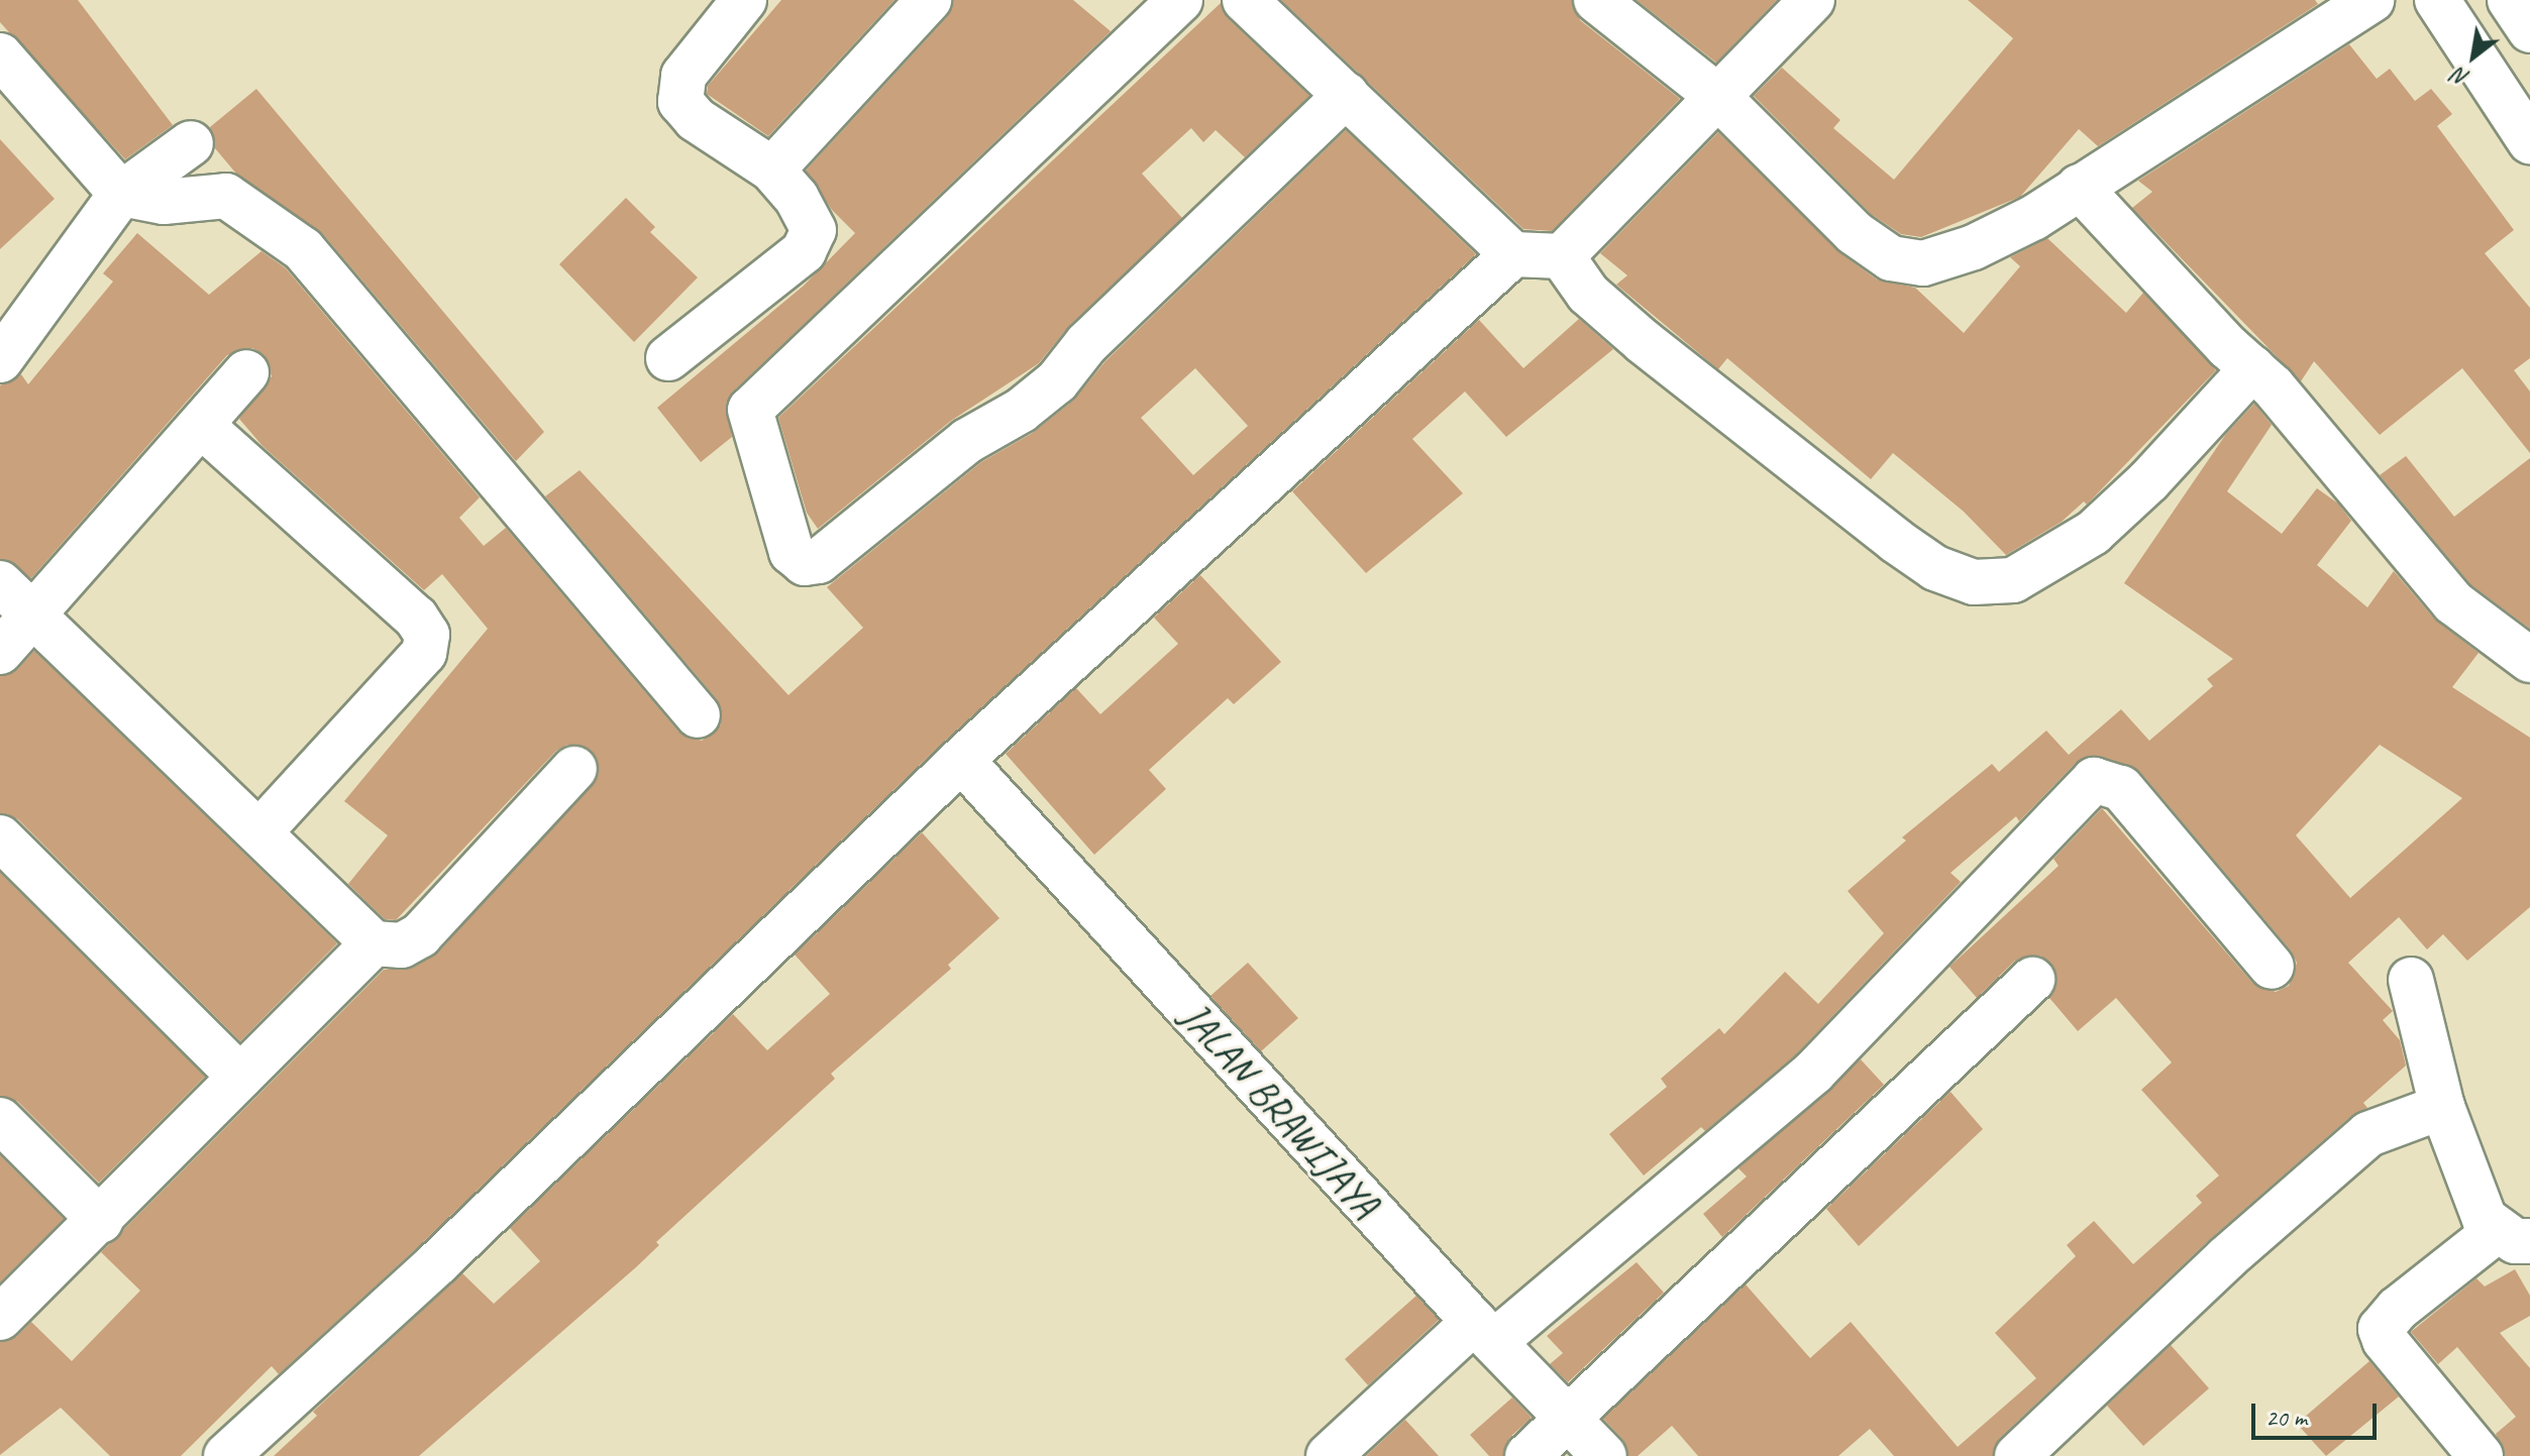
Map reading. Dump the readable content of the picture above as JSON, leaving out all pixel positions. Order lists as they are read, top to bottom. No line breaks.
{"streets":{"main road":["JALAN BRAWIJAYA"]},"scale_bar":"20 m","north":"bottom left"}
